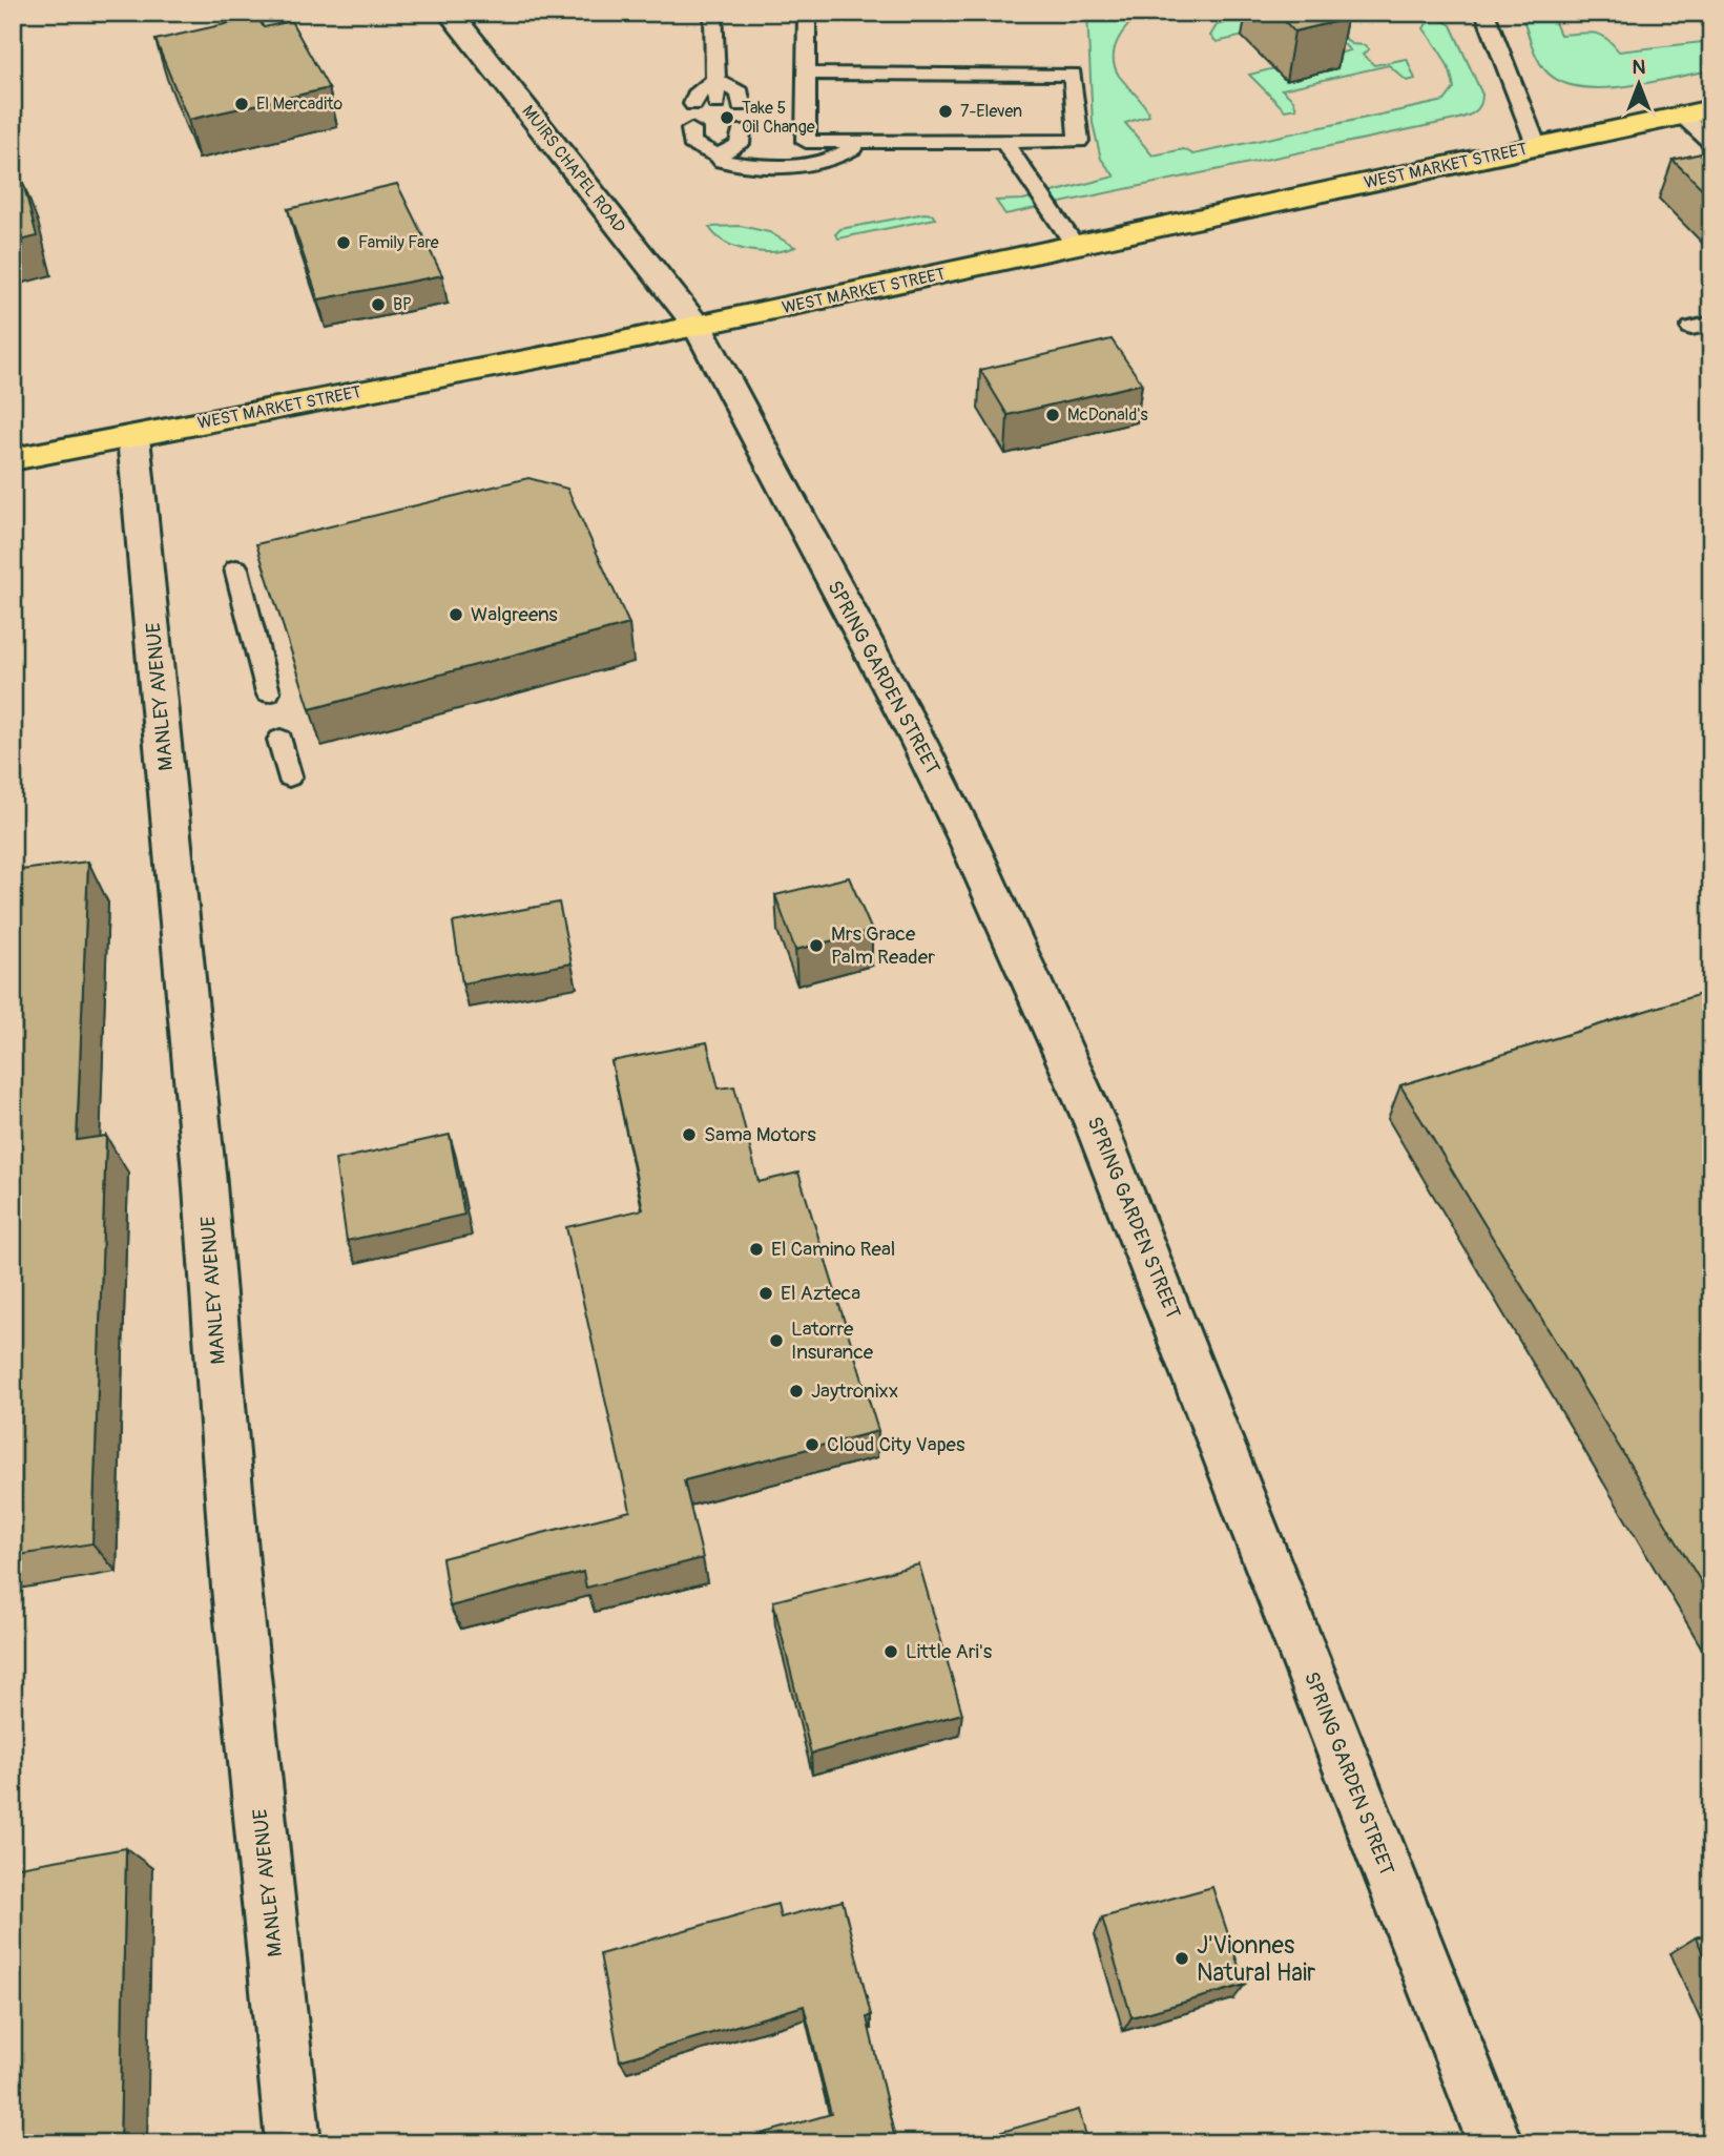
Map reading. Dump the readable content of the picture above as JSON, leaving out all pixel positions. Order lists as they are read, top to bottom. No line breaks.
{"streets":{"main road":["WEST MARKET STREET","MUIRS CHAPEL ROAD","SPRING GARDEN STREET","MANLEY AVENUE"]},"crossings":[["WEST MARKET STREET","MUIRS CHAPEL ROAD"],["WEST MARKET STREET","SPRING GARDEN STREET"],["WEST MARKET STREET","MANLEY AVENUE"],["MUIRS CHAPEL ROAD","SPRING GARDEN STREET"]],"places":["El Mercadito","7-Eleven","Take 5 Oil Change","Family Fare","BP","McDonald's","Walgreens","Mrs Grace Palm Reader","Sama Motors","El Camino Real","El Azteca","Latorre Insurance","Jaytronixx","Cloud City Vapes","Little Ari's","J'Vionnes Natural Hair"],"north":"top"}
